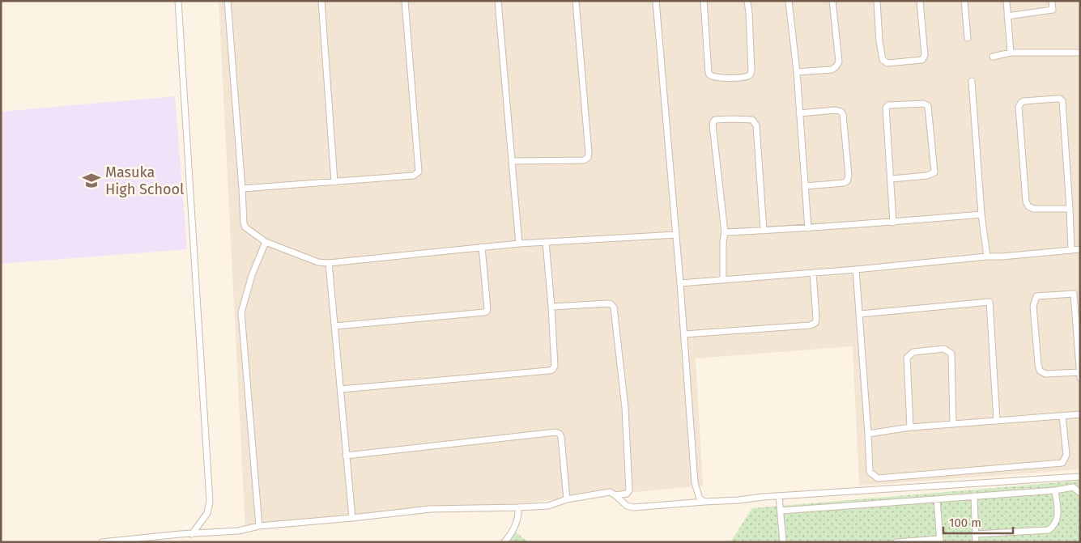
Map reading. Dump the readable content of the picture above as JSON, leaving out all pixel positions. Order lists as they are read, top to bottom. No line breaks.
{"places":{"school or university":["Masuka High School"]},"scale_bar":"100 m"}
